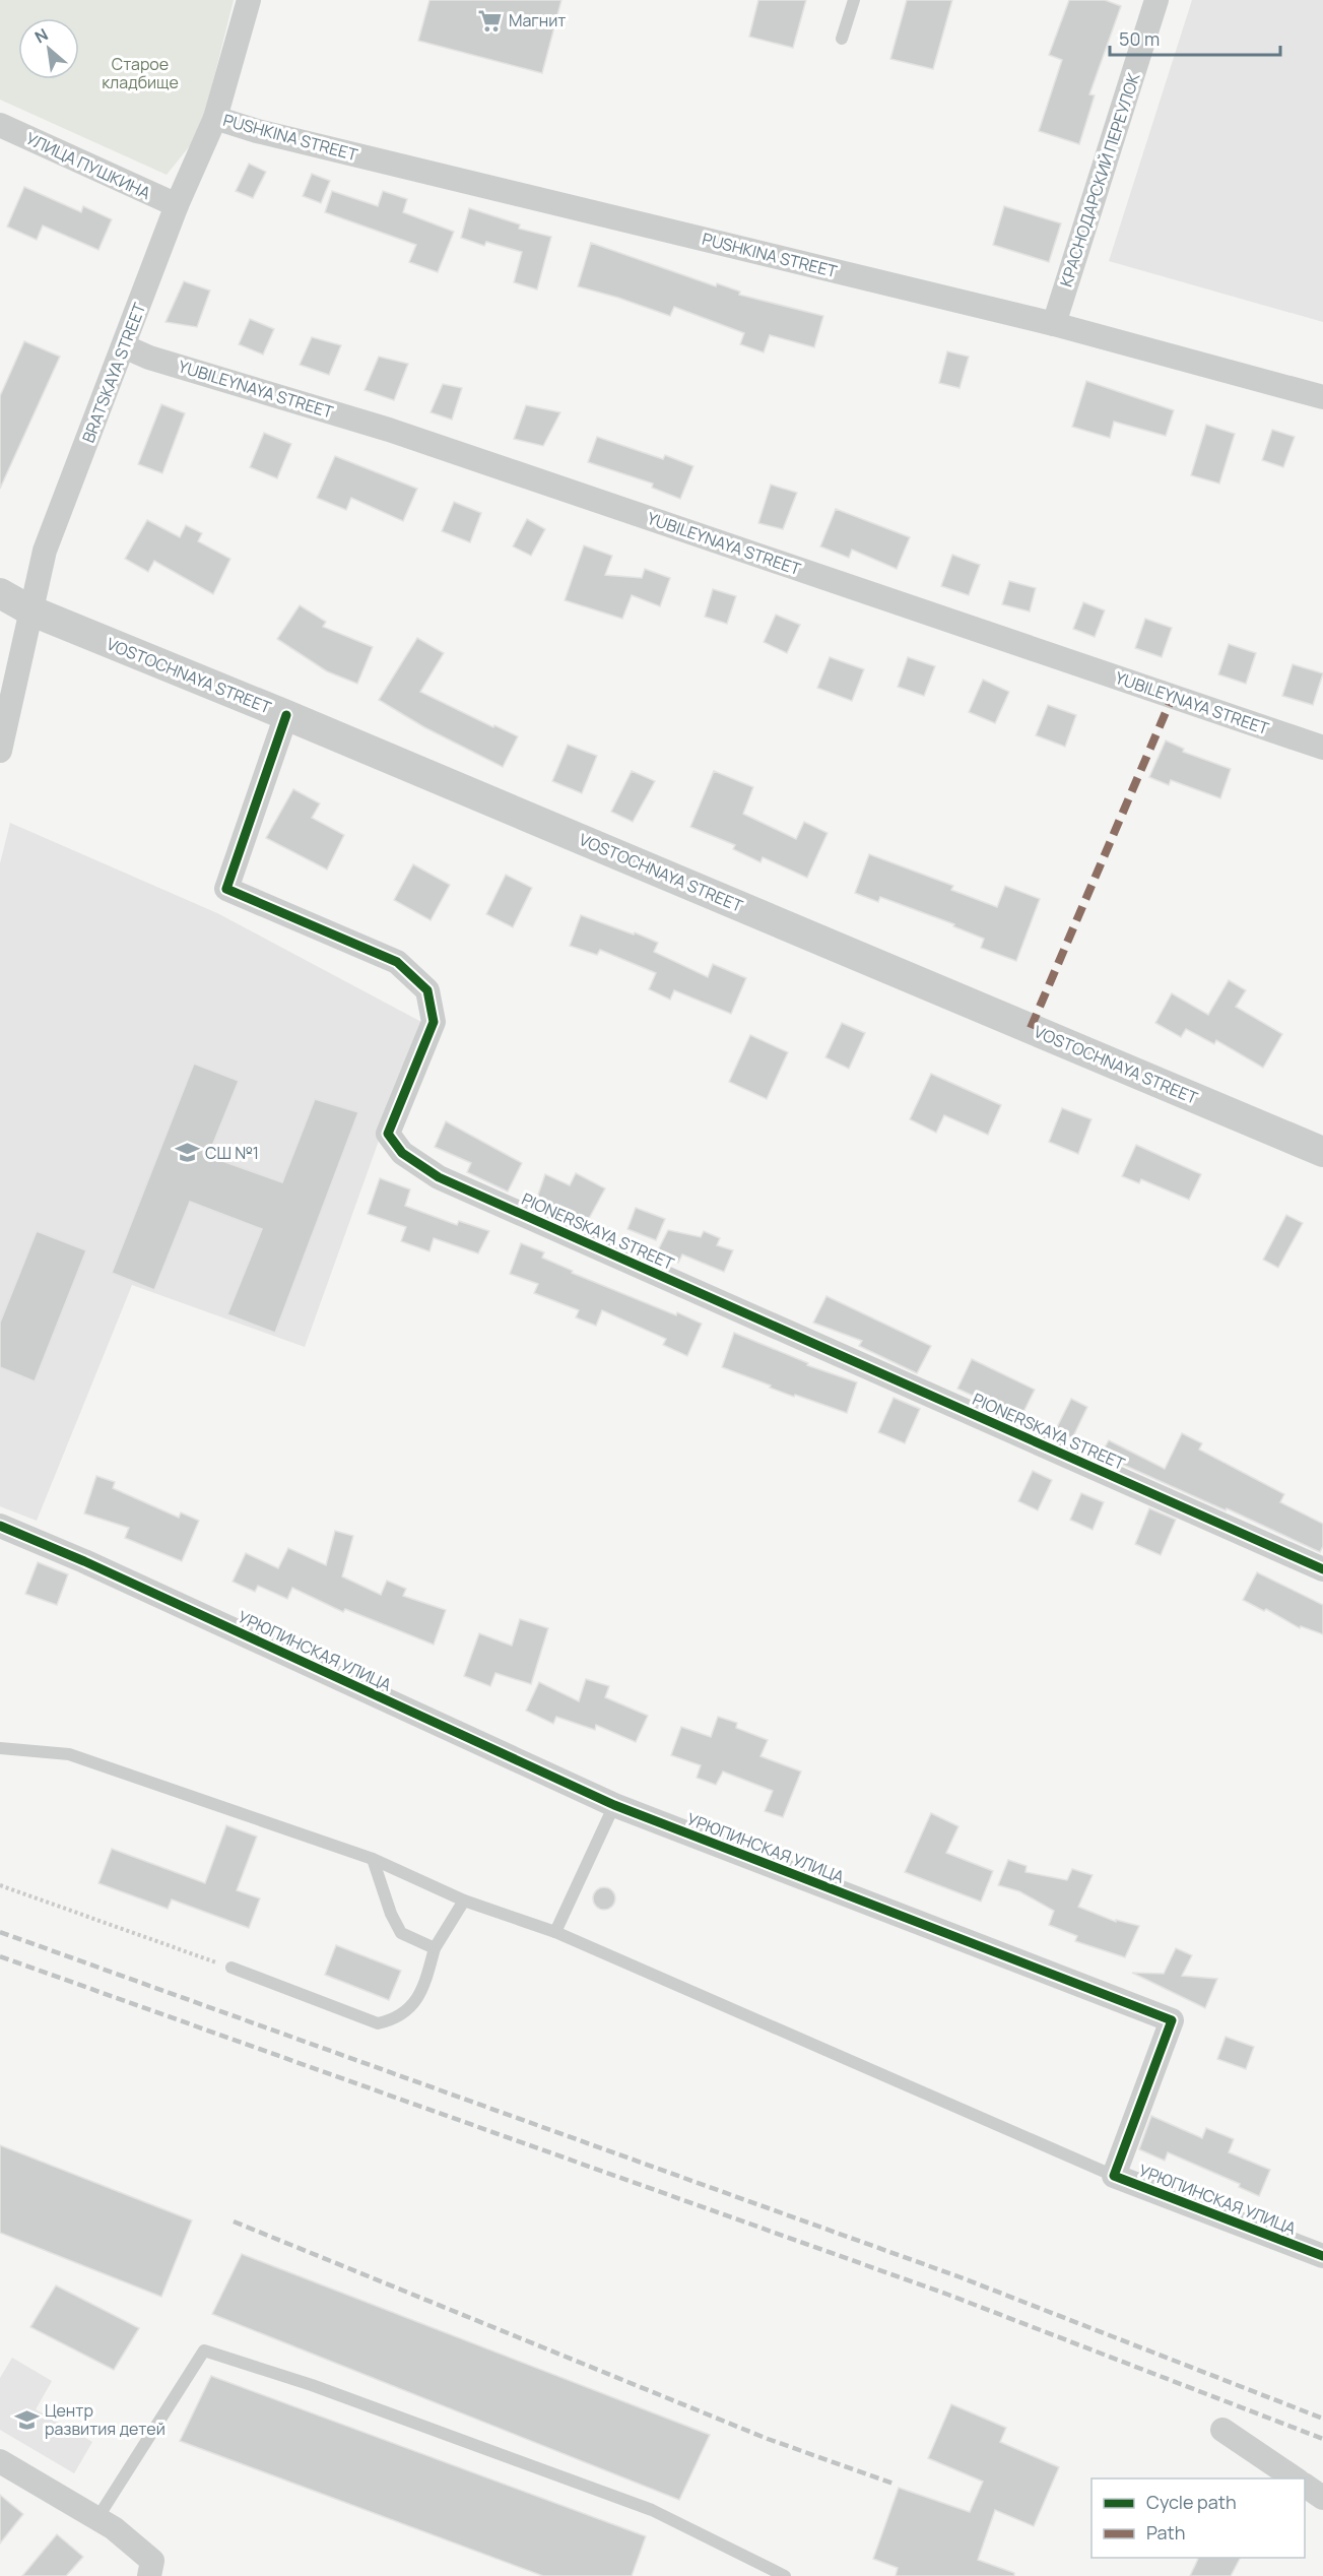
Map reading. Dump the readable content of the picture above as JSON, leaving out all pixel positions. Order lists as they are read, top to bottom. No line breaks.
{"streets":{"street":["PUSHKINA STREET","УЛИЦА ПУШКИНА","КРАСНОДАРСКИЙ ПЕРЕУЛОК","BRATSKAYA STREET","YUBILEYNAYA STREET","VOSTOCHNAYA STREET","PIONERSKAYA STREET","УРЮПИНСКАЯ УЛИЦА"]},"crossings":[["PUSHKINA STREET","КРАСНОДАРСКИЙ ПЕРЕУЛОК"],["PUSHKINA STREET","BRATSKAYA STREET"],["УЛИЦА ПУШКИНА","BRATSKAYA STREET"],["BRATSKAYA STREET","YUBILEYNAYA STREET"],["BRATSKAYA STREET","VOSTOCHNAYA STREET"],["VOSTOCHNAYA STREET","PIONERSKAYA STREET"]],"parks":["Старое кладбище"],"places":{"supermarket":["Магнит"],"school or university":["СШ №1","Центр развития детей"]},"legend":["Cycle path","Path"],"scale_bar":"50 m","north":"top left"}
